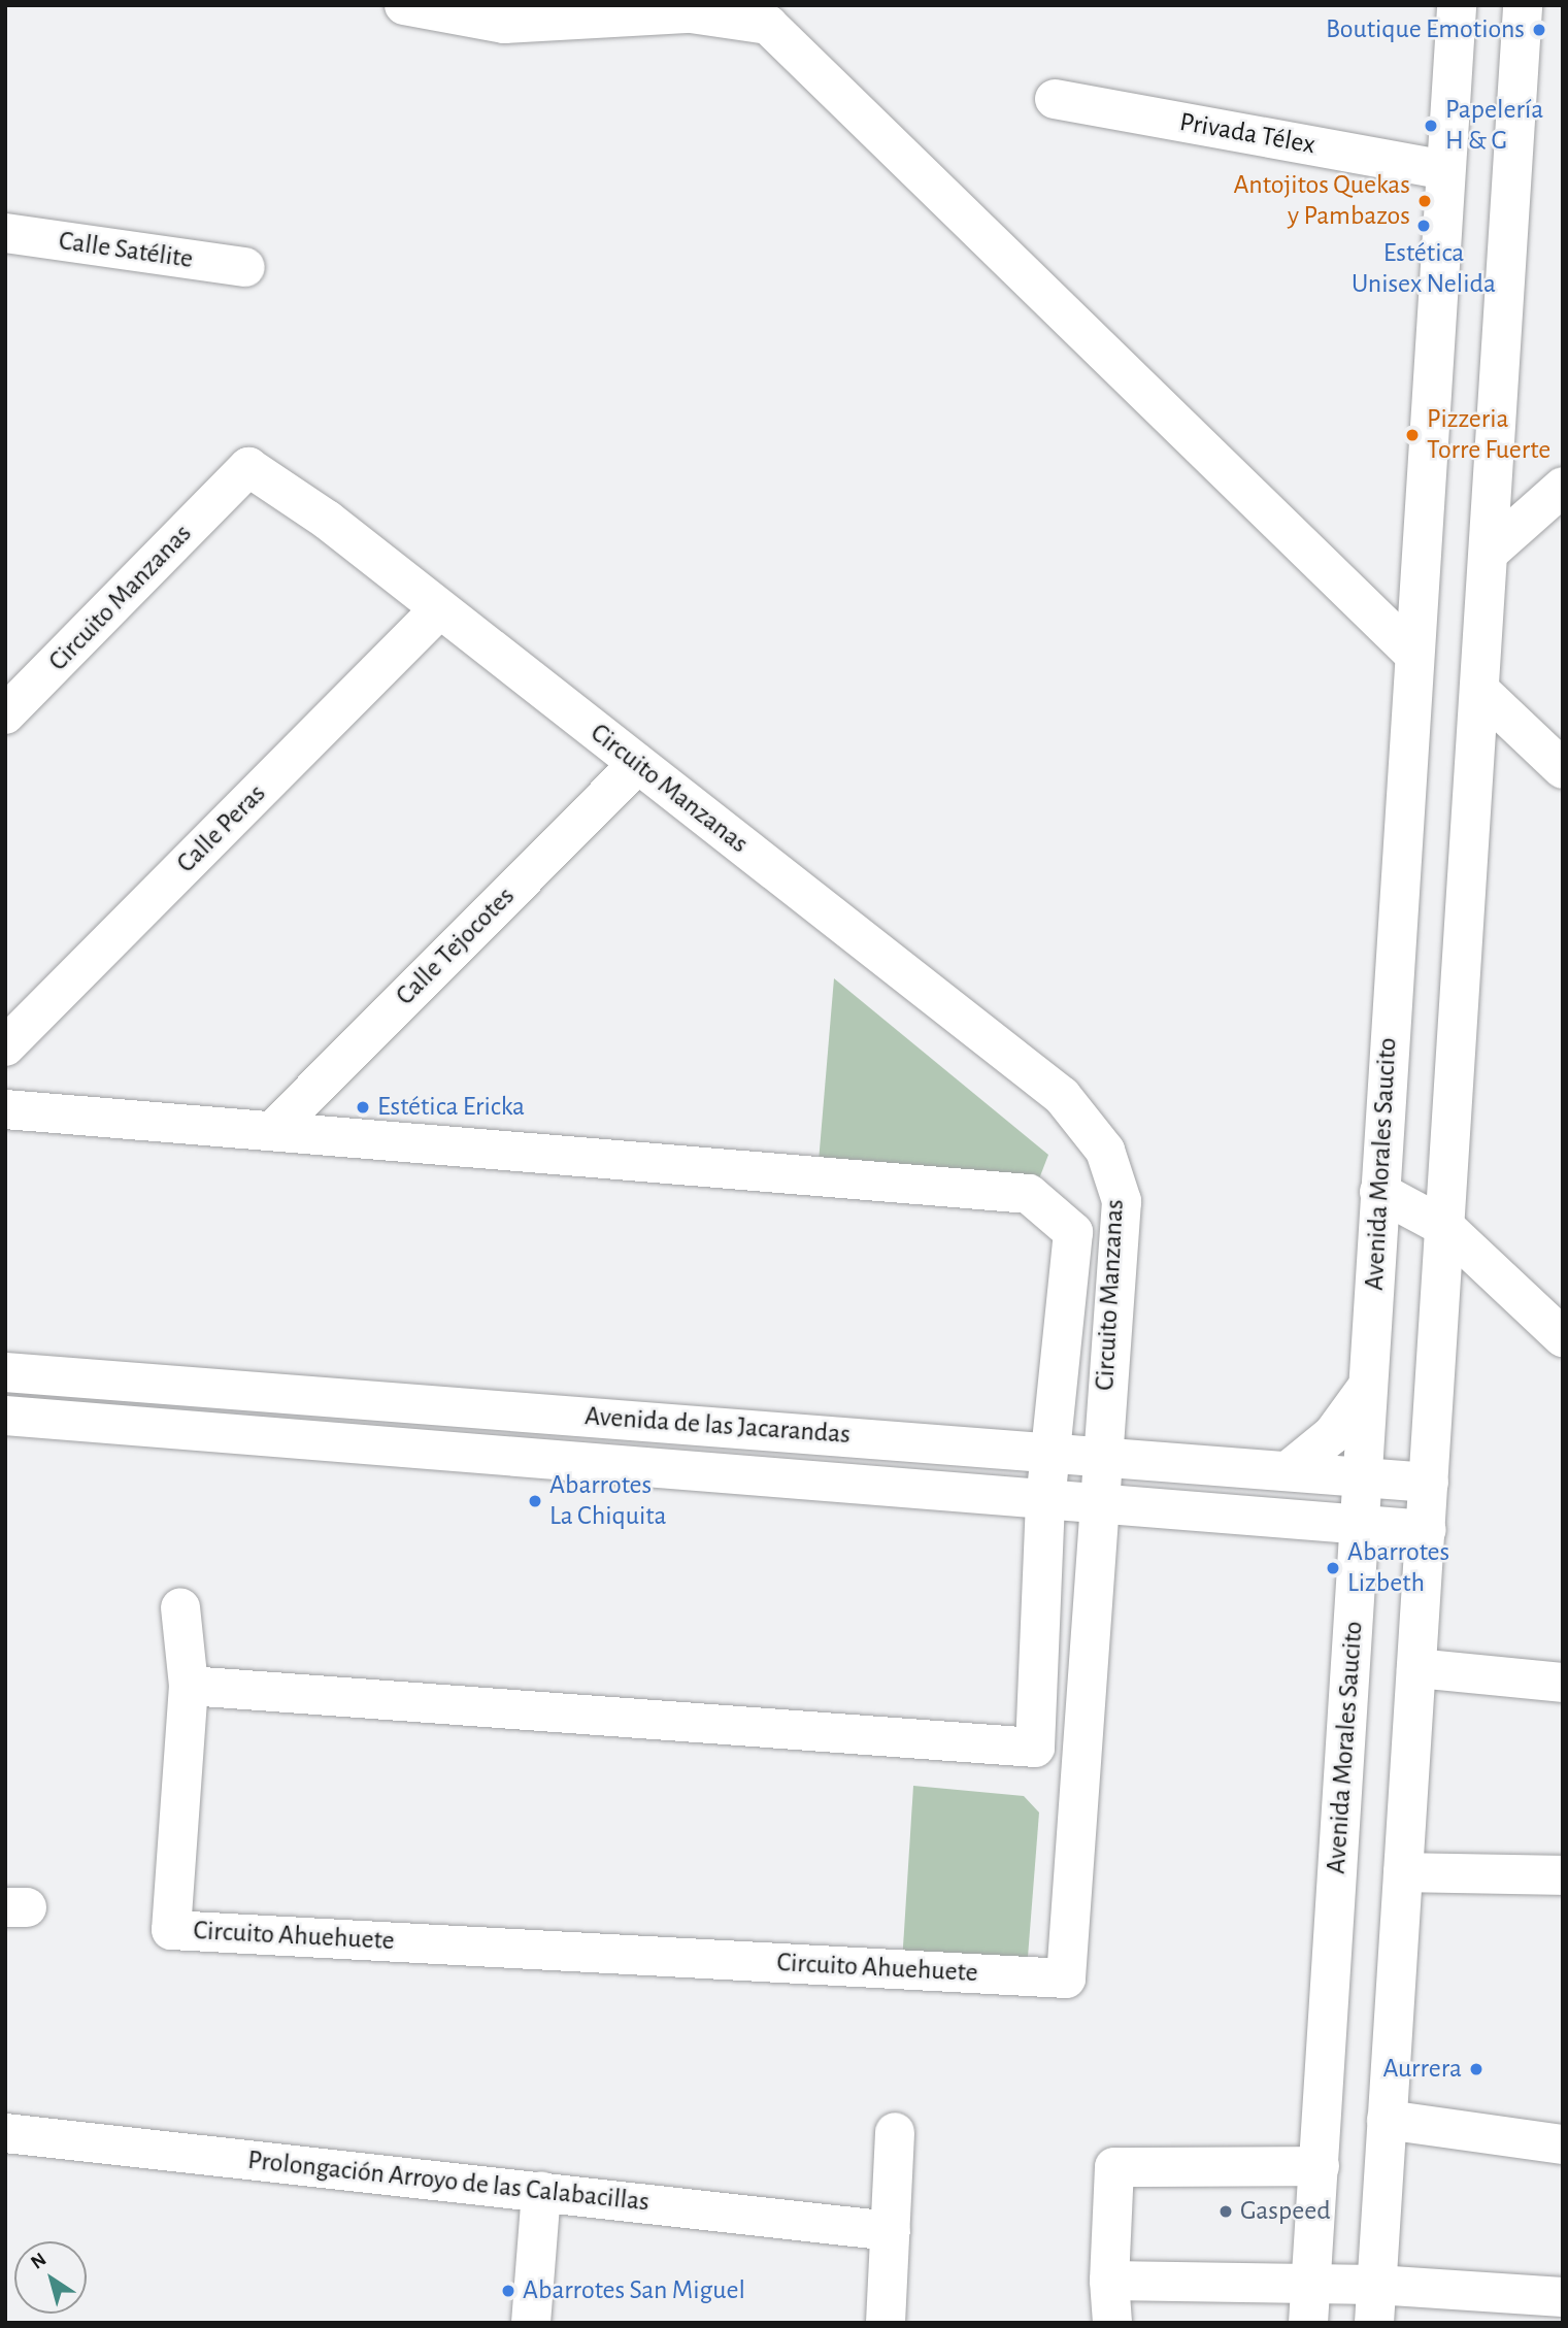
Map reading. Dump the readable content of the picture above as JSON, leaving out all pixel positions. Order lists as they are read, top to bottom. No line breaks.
{"streets":{"street":["Privada Télex","Calle Satélite","Circuito Manzanas","Calle Peras","Calle Tejocotes","Avenida Morales Saucito","Avenida de las Jacarandas","Circuito Ahuehuete","Prolongación Arroyo de las Calabacillas"]},"crossings":[["Privada Télex","Avenida Morales Saucito"],["Circuito Manzanas","Calle Peras"],["Circuito Manzanas","Calle Tejocotes"],["Circuito Manzanas","Avenida de las Jacarandas"],["Circuito Manzanas","Circuito Ahuehuete"],["Avenida Morales Saucito","Avenida de las Jacarandas"],["Avenida de las Jacarandas","Circuito Ahuehuete"]],"places":["Boutique Emotions","Papelería H & G","Antojitos Quekas y Pambazos","Estética Unisex Nelida","Pizzeria Torre Fuerte","Estética Ericka","Abarrotes La Chiquita","Abarrotes Lizbeth","Aurrera","Gaspeed","Abarrotes San Miguel"],"north":"top left"}
